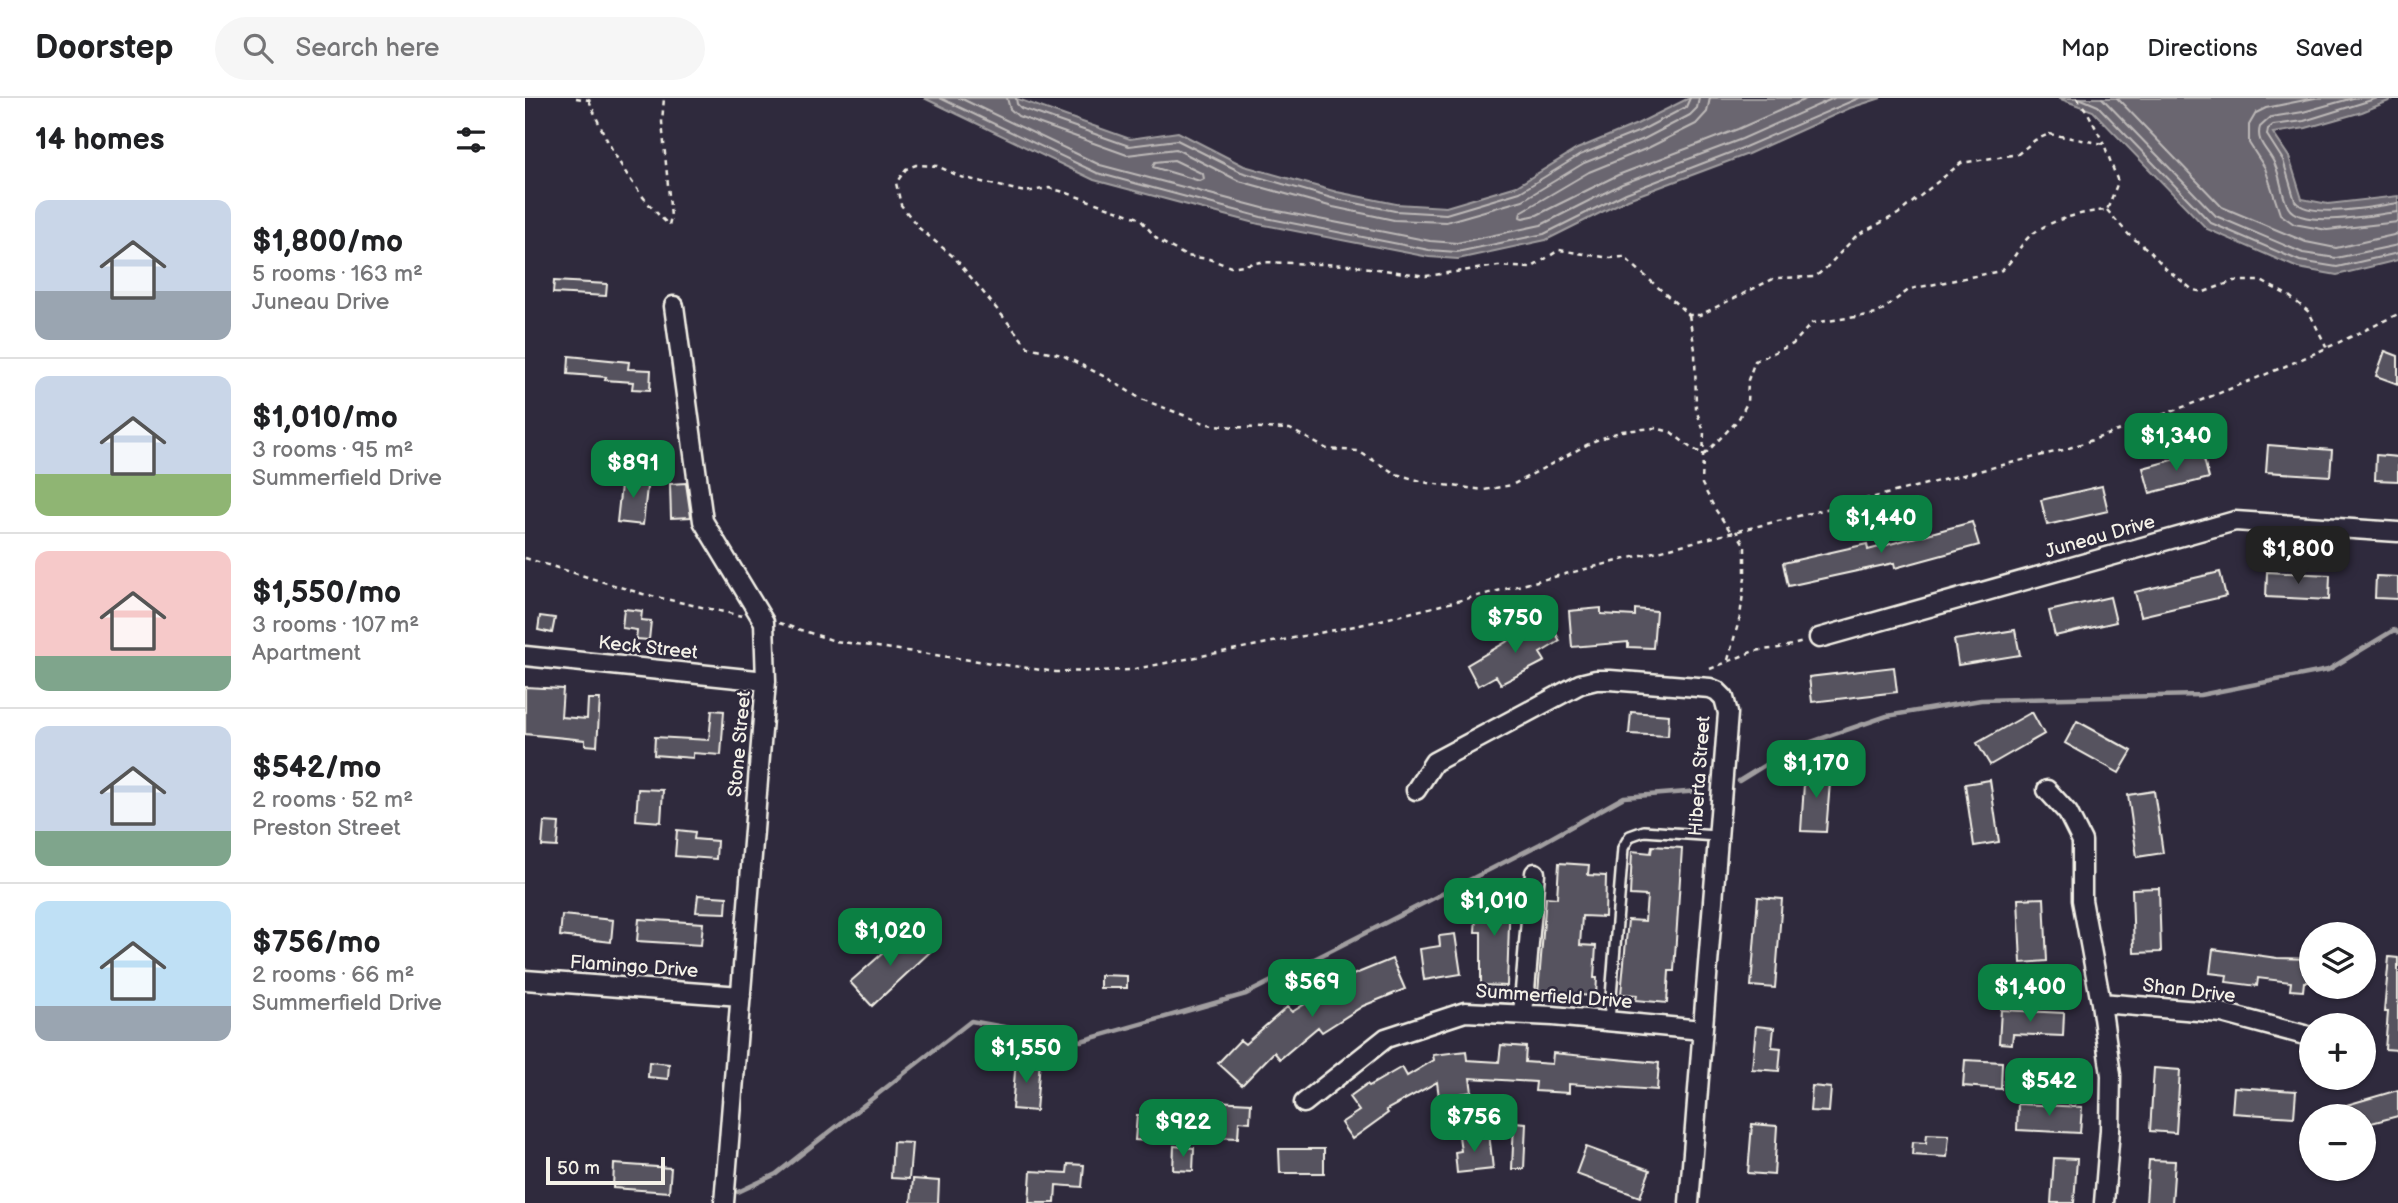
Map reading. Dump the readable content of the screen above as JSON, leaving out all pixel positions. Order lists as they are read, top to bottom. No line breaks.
{"streets":{"street":["Juneau Drive","Keck Street","Stone Street","Hiberta Street","Flamingo Drive","Shan Drive","Summerfield Drive"]},"crossings":[["Keck Street","Stone Street"],["Stone Street","Flamingo Drive"],["Hiberta Street","Summerfield Drive"]],"scale_bar":"50 m","page":{"header":"Doorstep","search":"Search here","nav":["Map","Directions","Saved"],"heading":"14 homes","list":[{"name":"$1,800/mo","note":"5 rooms · 163 m² · Juneau Drive"},{"name":"$1,010/mo","note":"3 rooms · 95 m² · Summerfield Drive"},{"name":"$1,550/mo","note":"3 rooms · 107 m² · Apartment"},{"name":"$542/mo","note":"2 rooms · 52 m² · Preston Street"},{"name":"$756/mo","note":"2 rooms · 66 m² · Summerfield Drive"}],"price":["$1,340","$891","$1,440","$1,800","$750","$1,170","$1,010","$1,020","$569","$1,400","$1,550","$542","$756","$922"],"map_buttons":["+","−"],"scale":"50 m"}}
